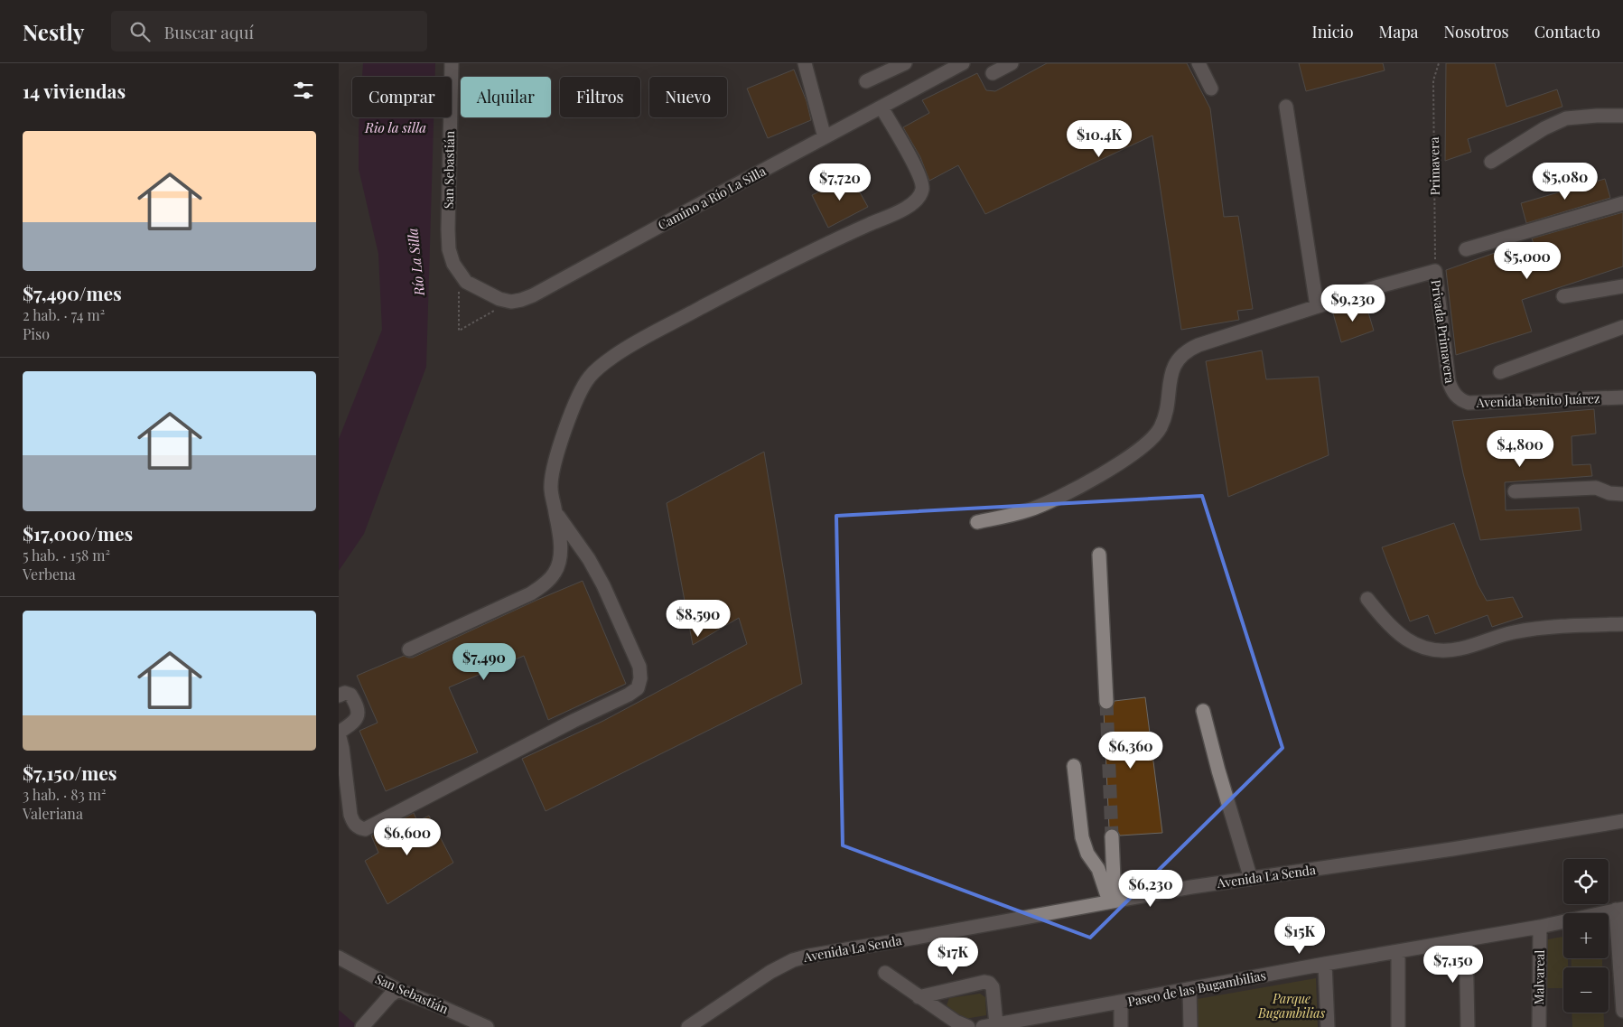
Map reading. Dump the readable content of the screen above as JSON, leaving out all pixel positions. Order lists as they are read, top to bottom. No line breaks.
{"streets":{"street":["San Sebastián","Camino a Río La Silla","Privada Primavera","Avenida Benito Juárez","Avenida La Senda","Malvareal","Paseo de las Bugambilias"],"path":["Primavera"]},"crossings":[["Primavera","Privada Primavera"],["San Sebastián","Camino a Río La Silla"],["Privada Primavera","Avenida Benito Juárez"],["Malvareal","Paseo de las Bugambilias"]],"water":["Rio la silla","Río La Silla"],"parks":["Parque Bugambilias"],"page":{"header":"Nestly","search":"Buscar aquí","nav":["Inicio","Mapa","Nosotros","Contacto"],"heading":"14 viviendas","chip":["Comprar","Alquilar","Filtros","Nuevo"],"list":[{"name":"$7,490/mes","note":"2 hab. · 74 m² · Piso"},{"name":"$17,000/mes","note":"5 hab. · 158 m² · Verbena"},{"name":"$7,150/mes","note":"3 hab. · 83 m² · Valeriana"}],"price":["$10.4K","$5,080","$7,720","$5,000","$9,230","$4,800","$8,590","$7,490","$6,360","$6,600","$6,230","$15K","$17K","$7,150"],"map_buttons":["+","−"]}}
